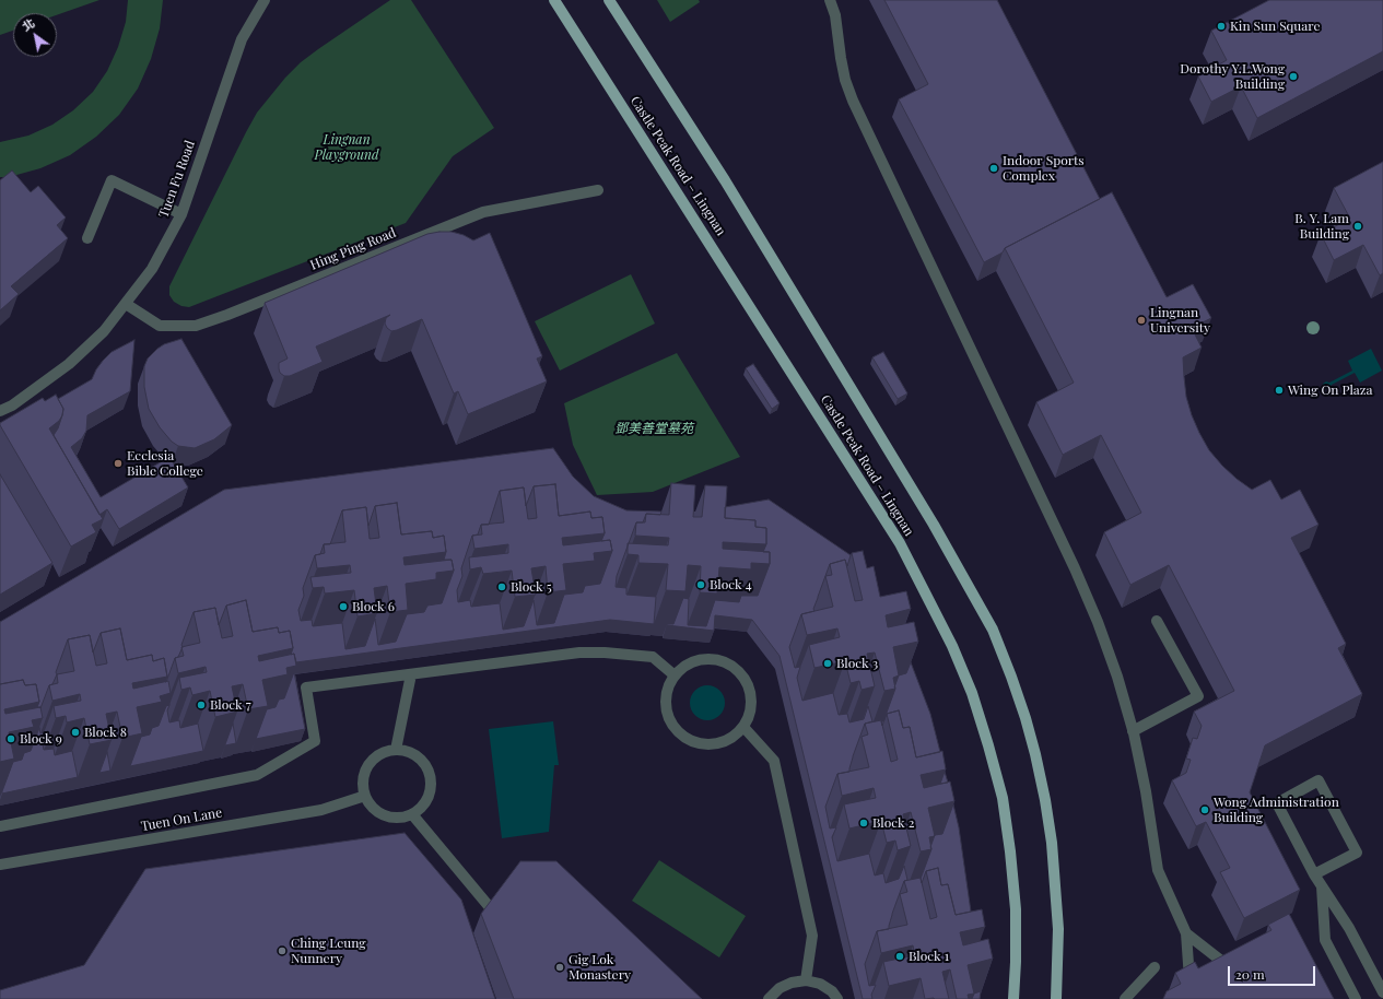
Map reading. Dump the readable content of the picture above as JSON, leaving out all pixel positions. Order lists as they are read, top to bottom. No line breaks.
{"streets":{"main road":["Castle Peak Road – Lingnan"],"street":["Tuen Fu Road","Hing Ping Road","Tuen On Lane"]},"crossings":[["Tuen Fu Road","Hing Ping Road"]],"parks":["Lingnan Playground","鄧美善堂墓苑"],"places":["Kin Sun Square","Dorothy Y.L.Wong Building","Indoor Sports Complex","B. Y. Lam Building","Lingnan University","Wing On Plaza","Ecclesia Bible College","Block 4","Block 5","Block 6","Block 3","Block 7","Block 8","Block 9","Wong Administration Building","Block 2","Ching Leung Nunnery","Block 1","Gig Lok Monastery"],"scale_bar":"20 m","north":"top left"}
